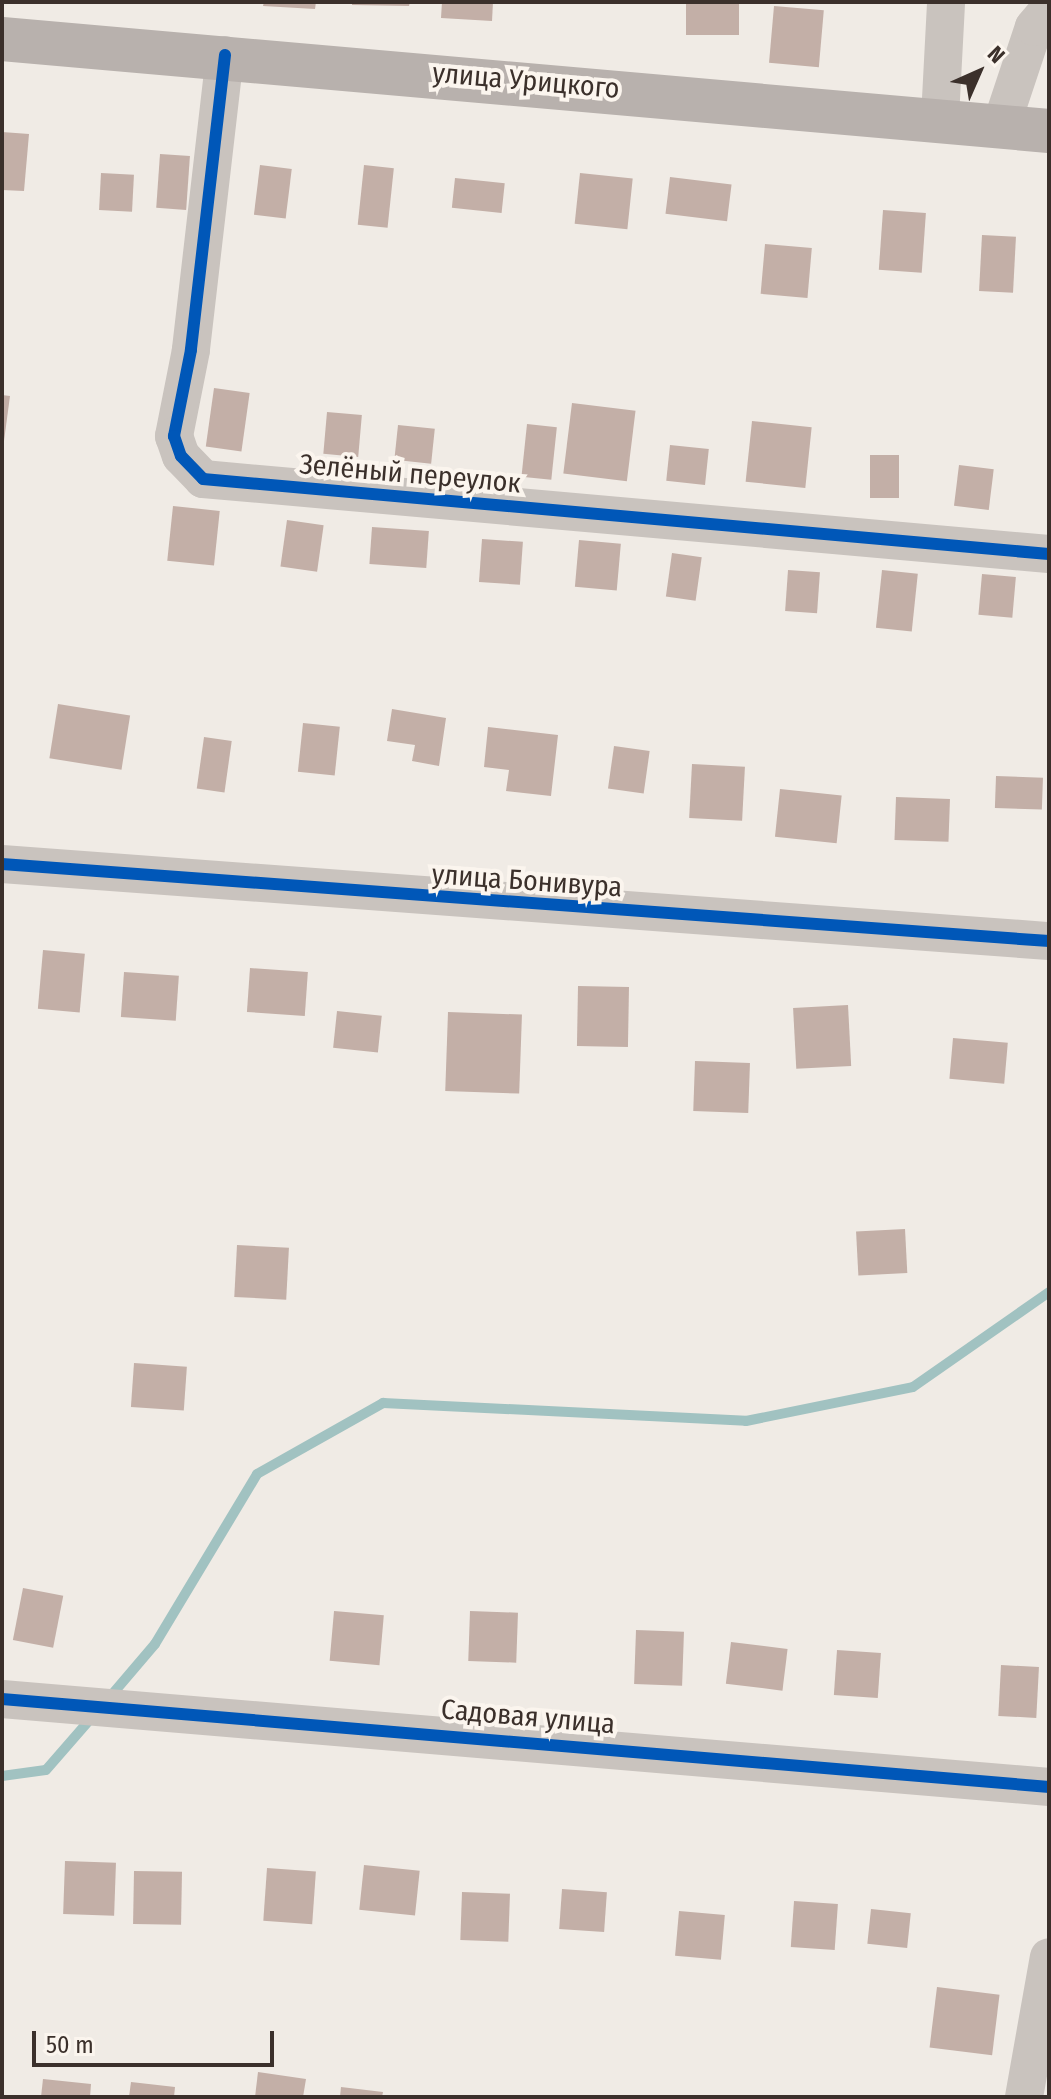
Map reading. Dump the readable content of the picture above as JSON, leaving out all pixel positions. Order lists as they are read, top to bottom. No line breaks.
{"streets":{"main road":["улица Урицкого"],"street":["Зелёный переулок","улица Бонивура","Садовая улица"]},"crossings":[["улица Урицкого","Зелёный переулок"]],"scale_bar":"50 m","north":"top right"}
